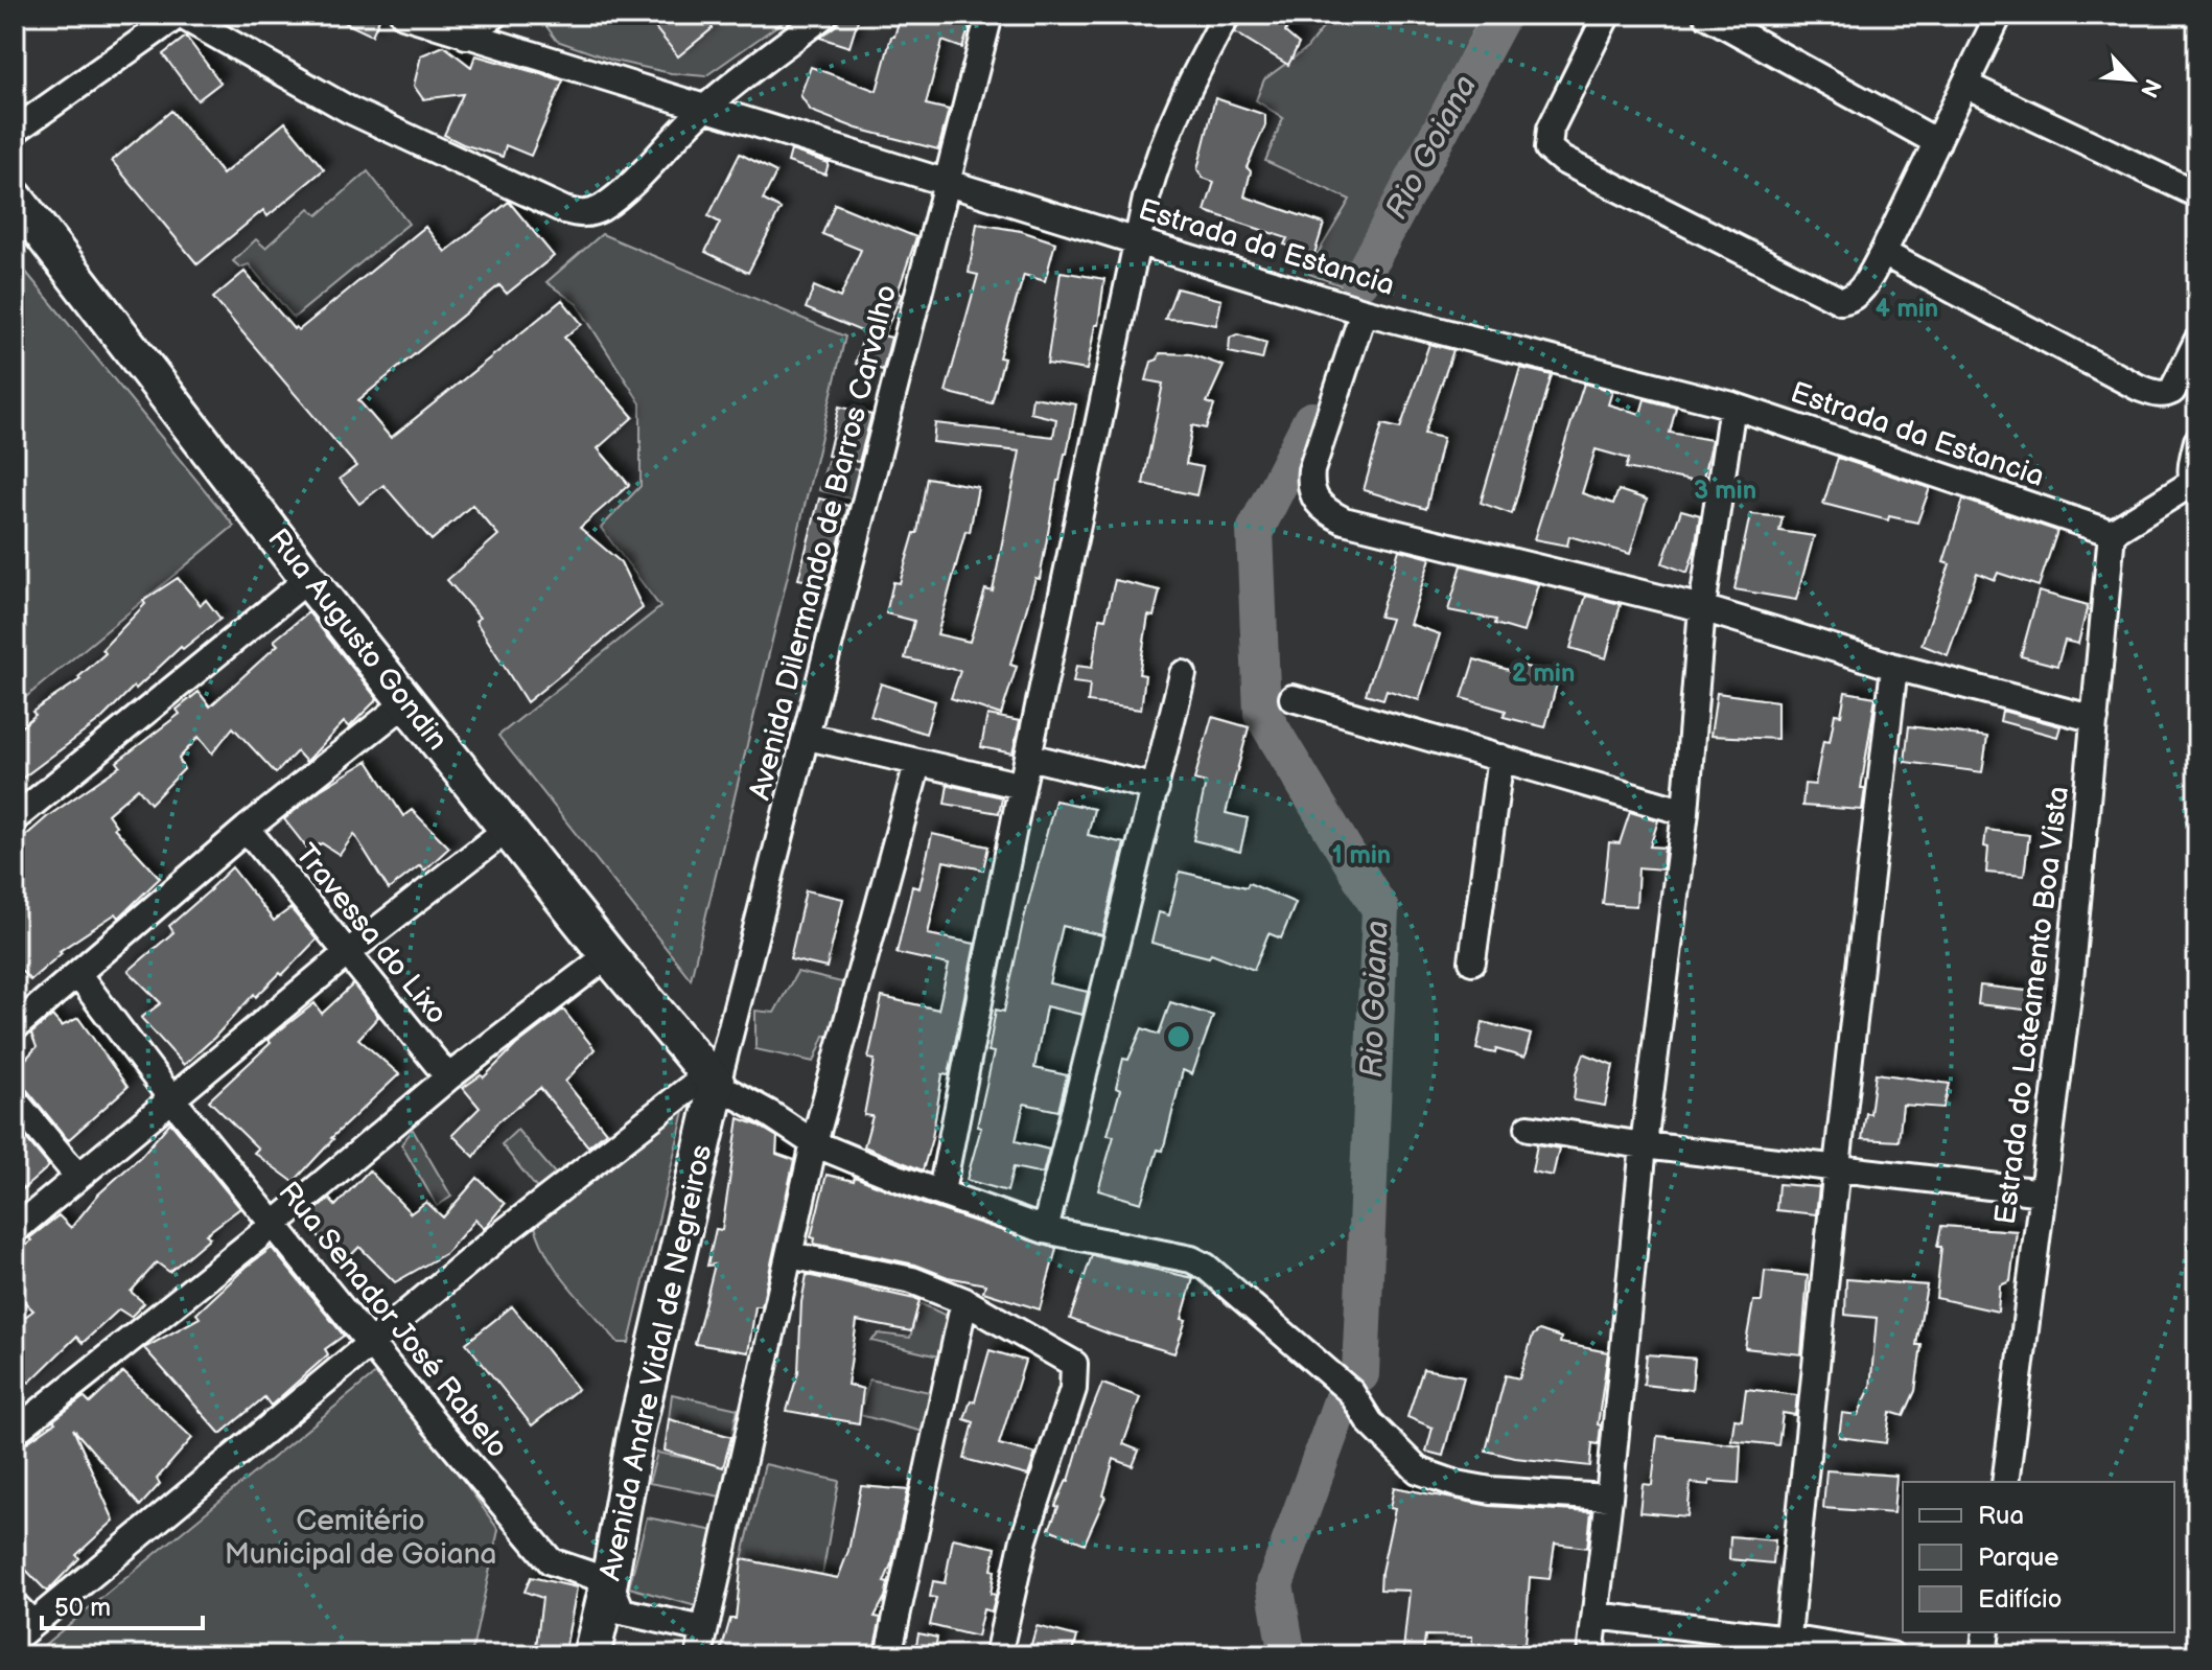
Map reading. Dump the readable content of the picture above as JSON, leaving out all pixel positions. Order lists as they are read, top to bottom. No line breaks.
{"streets":{"street":["Estrada da Estancia","Avenida Dilermando de Barros Carvalho","Rua Augusto Gondin","Travessa do Lixo","Estrada do Loteamento Boa Vista","Rua Senador José Rabelo","Avenida Andre Vidal de Negreiros"]},"crossings":[["Estrada da Estancia","Avenida Dilermando de Barros Carvalho"],["Estrada da Estancia","Estrada do Loteamento Boa Vista"],["Avenida Dilermando de Barros Carvalho","Rua Augusto Gondin"],["Avenida Dilermando de Barros Carvalho","Avenida Andre Vidal de Negreiros"],["Rua Augusto Gondin","Avenida Andre Vidal de Negreiros"],["Rua Senador José Rabelo","Avenida Andre Vidal de Negreiros"]],"water":["Rio Goiana"],"parks":["Cemitério Municipal de Goiana"],"legend":["Rua","Parque","Edifício"],"scale_bar":"50 m","north":"bottom right","rings":["4 min","3 min","2 min","1 min"]}
